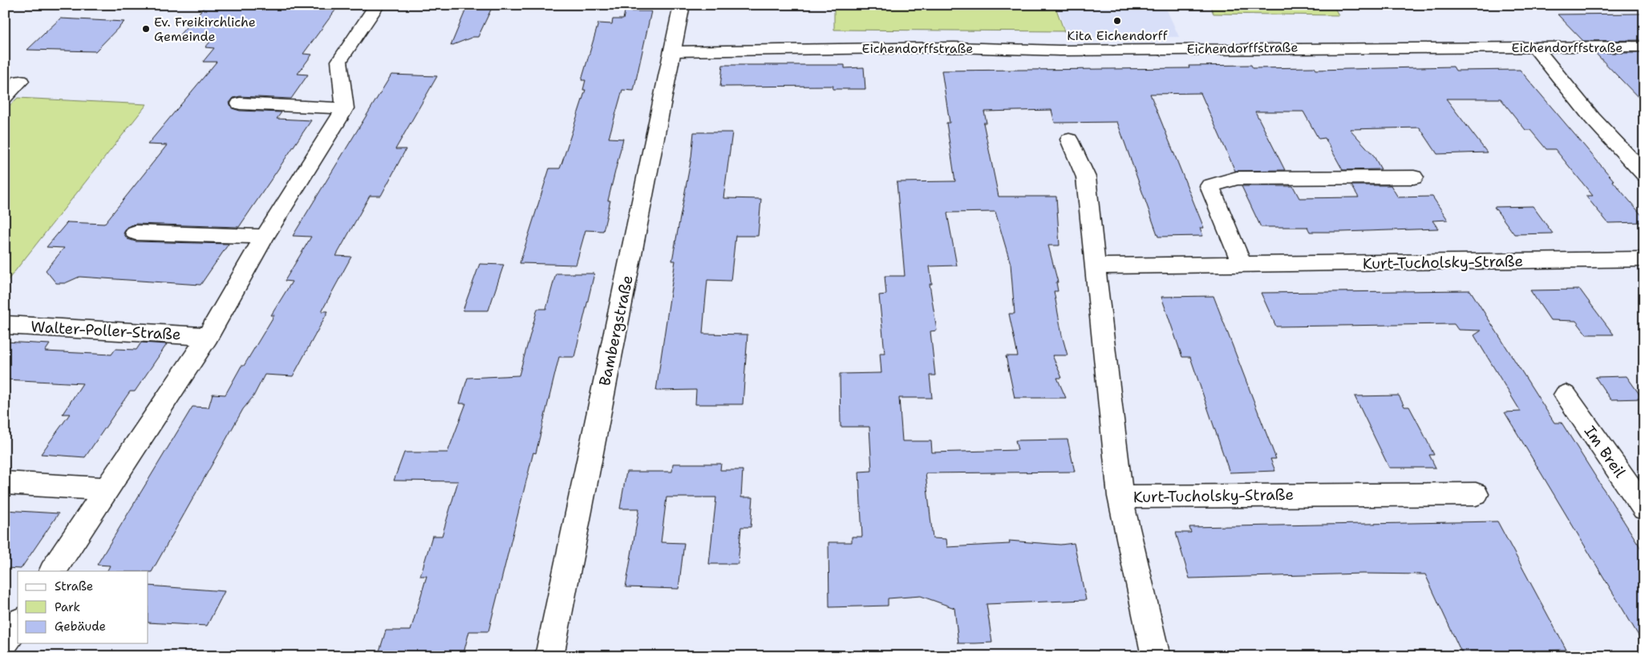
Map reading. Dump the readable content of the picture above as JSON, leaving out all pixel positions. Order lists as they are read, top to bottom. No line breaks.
{"streets":{"street":["Eichendorffstraße","Kurt-Tucholsky-Straße","Walter-Poller-Straße","Bambergstraße","Im Breil"]},"crossings":[["Eichendorffstraße","Bambergstraße"]],"places":["Kita Eichendorff","Ev. Freikirchliche Gemeinde"],"legend":["Straße","Park","Gebäude"]}
